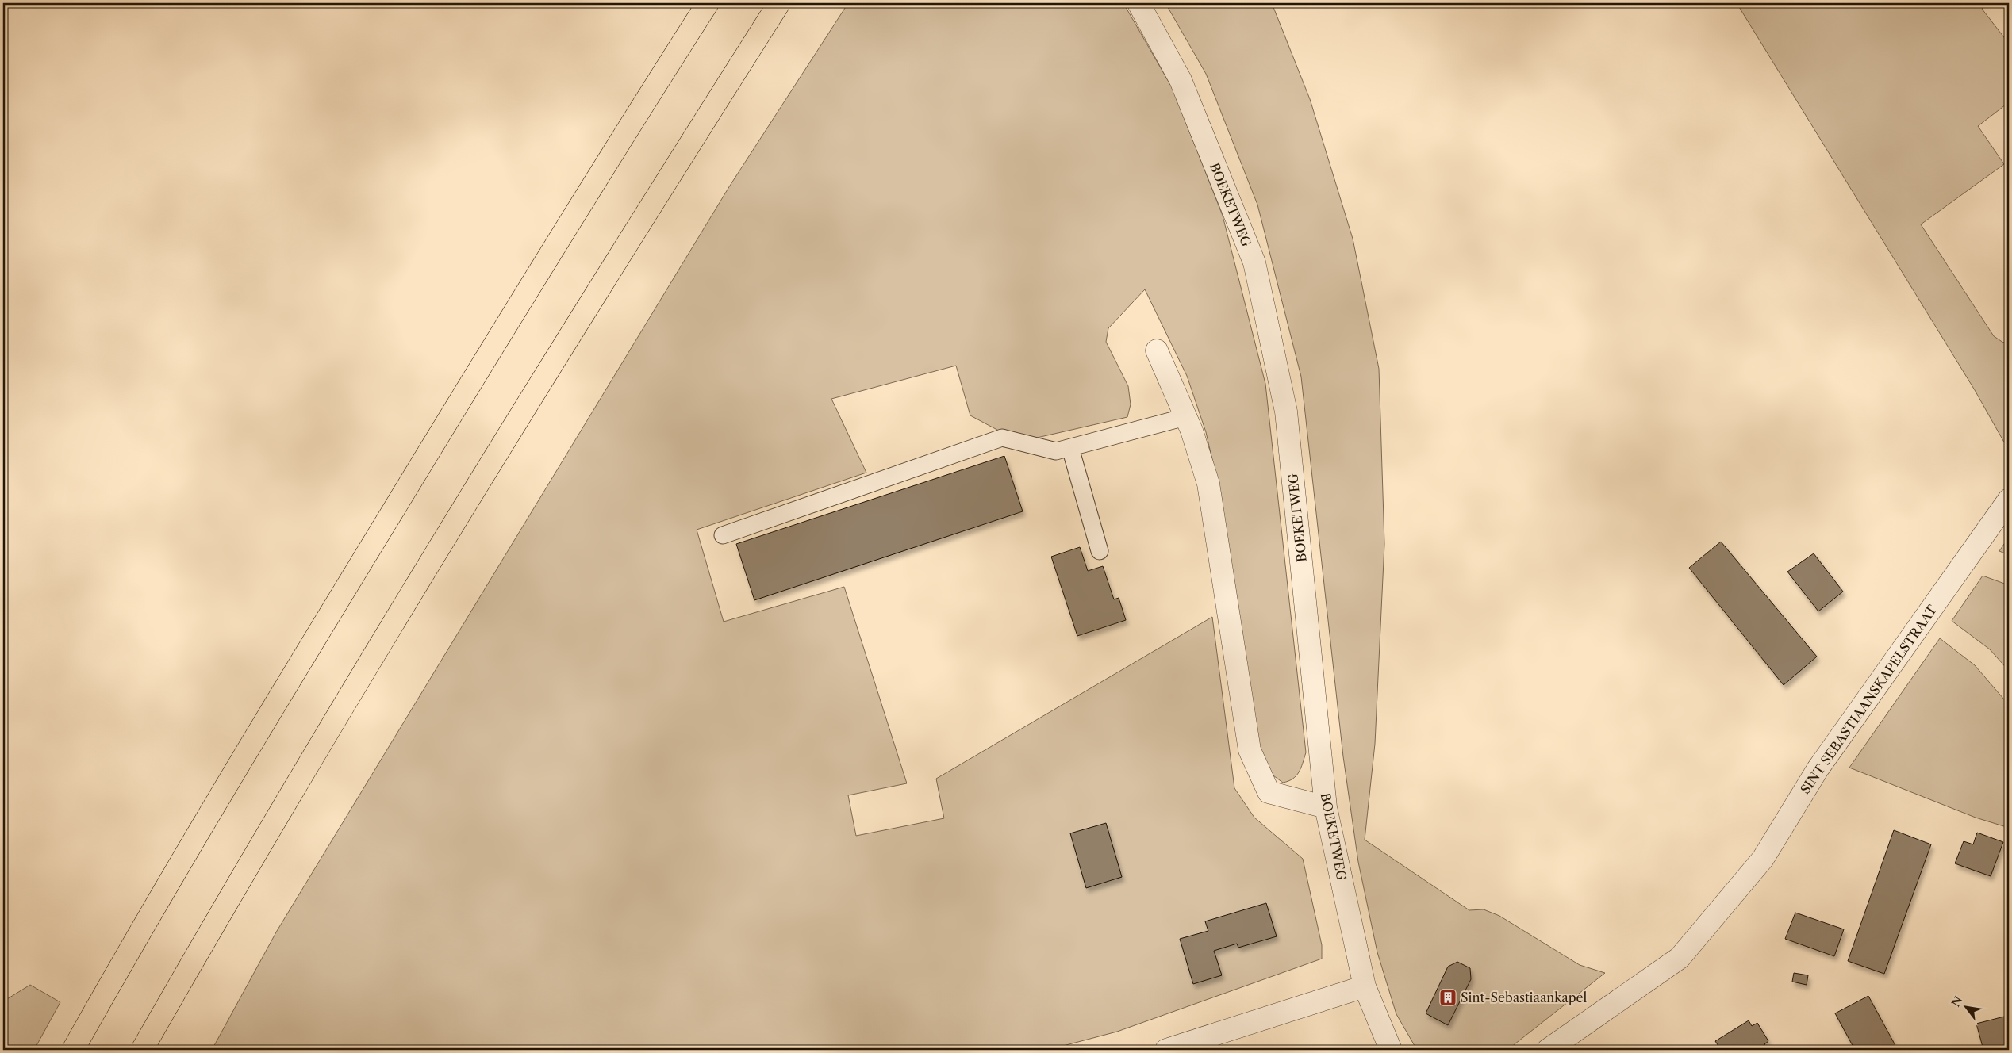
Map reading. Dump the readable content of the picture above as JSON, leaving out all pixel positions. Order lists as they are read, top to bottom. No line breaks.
{"streets":{"street":["BOEKETWEG","SINT SEBASTIAANSKAPELSTRAAT"]},"places":{"building":["Sint-Sebastiaankapel"]},"north":"top left"}
